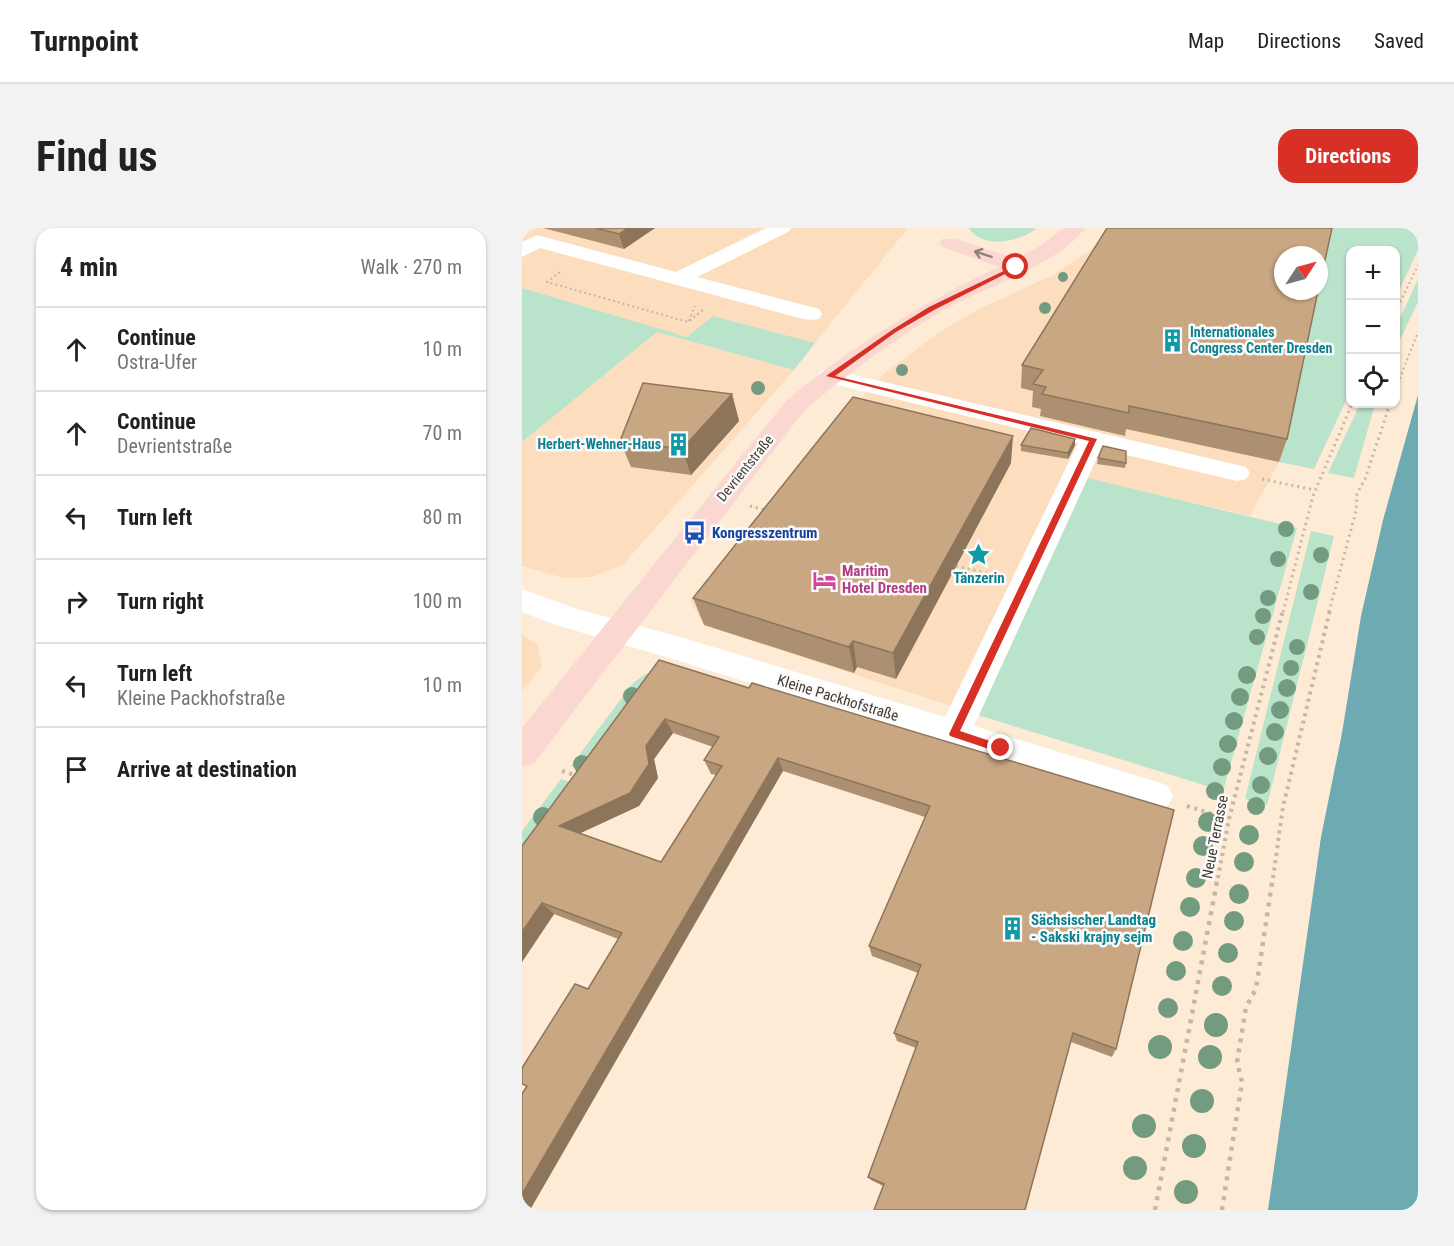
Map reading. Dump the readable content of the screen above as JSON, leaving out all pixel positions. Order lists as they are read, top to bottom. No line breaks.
{"streets":{"main road":["Devrientstraße"],"street":["Kleine Packhofstraße"],"path":["Neue Terrasse"]},"crossings":[["Devrientstraße","Kleine Packhofstraße"]],"places":{"building":["Internationales Congress Center Dresden","Herbert-Wehner-Haus","Sächsischer Landtag - Sakski krajny sejm"],"bus stop":["Kongresszentrum"],"place":["Tänzerin"],"hotel":["Maritim Hotel Dresden"]},"north":"top right","page":{"header":"Turnpoint","nav":["Map","Directions","Saved"],"buttons":"Directions","title":"Find us","heading":["4 min","Walk · 270 m"],"map_buttons":["+","−"],"list":[["Continue","Ostra-Ufer","10 m"],["Continue","Devrientstraße","70 m"],["Turn left","80 m"],["Turn right","100 m"],["Turn left","Kleine Packhofstraße","10 m"],"Arrive at destination"]}}
